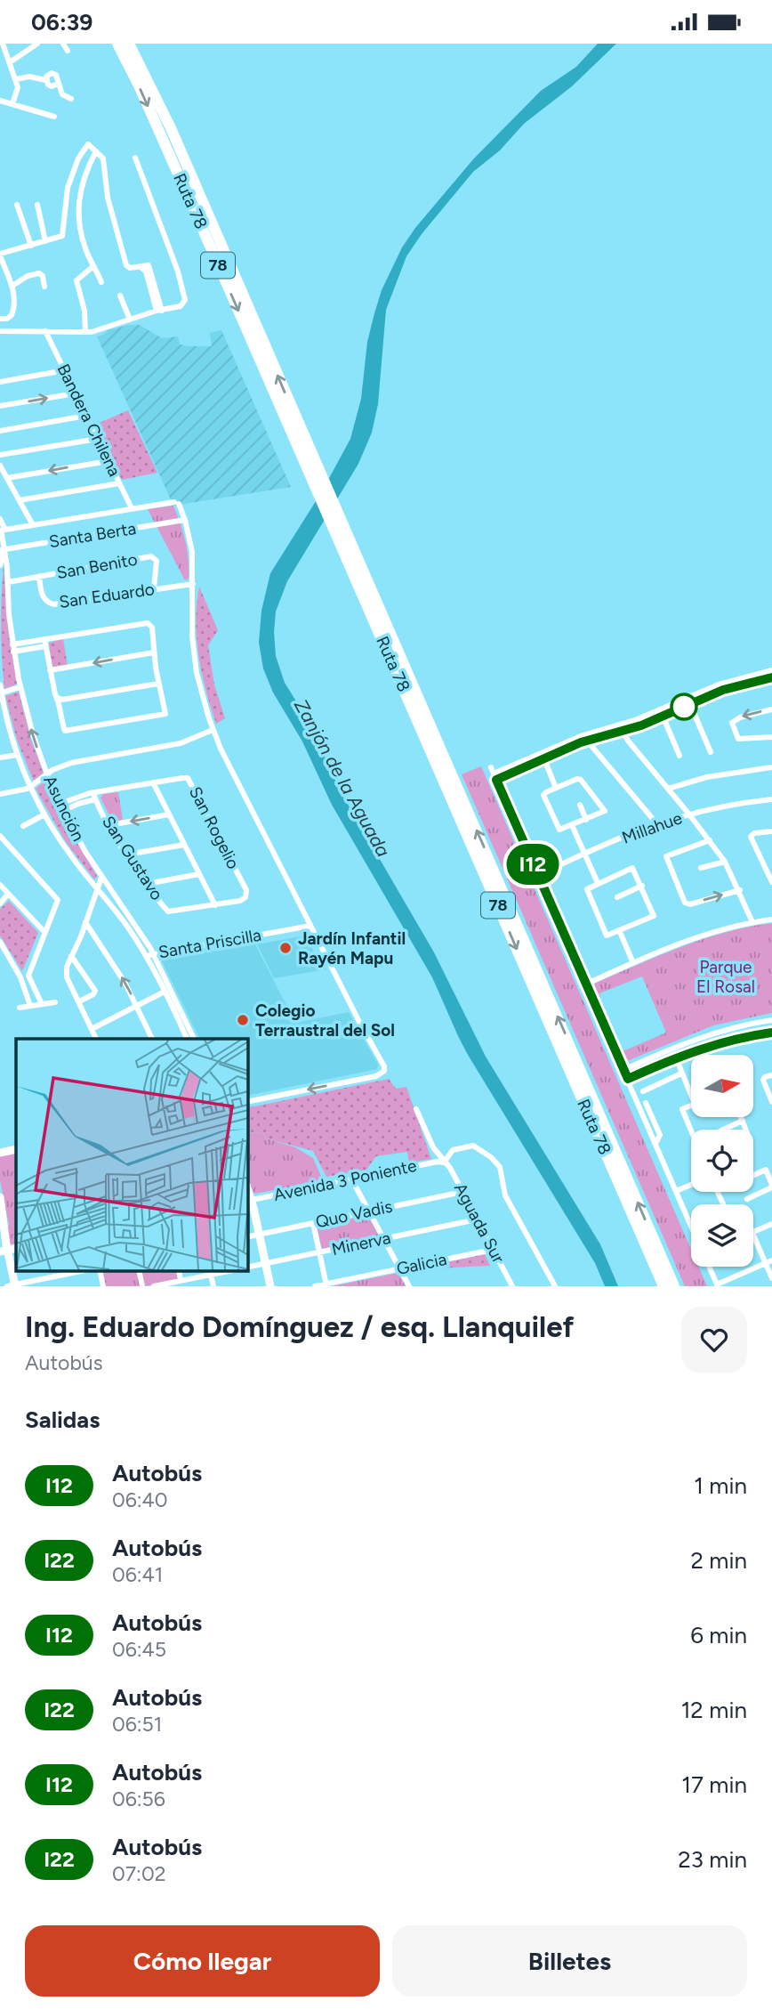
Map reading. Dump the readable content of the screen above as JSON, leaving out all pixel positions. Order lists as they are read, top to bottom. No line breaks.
{"streets":{"highway":["Ruta 78","78"],"street":["Bandera Chilena","Santa Berta","San Benito","San Eduardo","Asunción","San Rogelio","Millahue","San Gustavo","Santa Priscilla","Avenida 3 Poniente","Quo Vadis","Aguada Sur","Minerva","Galicia"]},"crossings":[["Santa Berta","Asunción"],["San Benito","San Eduardo"],["San Benito","Asunción"],["Asunción","San Rogelio"],["Asunción","Santa Priscilla"],["San Rogelio","San Gustavo"],["Avenida 3 Poniente","Aguada Sur"],["Quo Vadis","Aguada Sur"],["Aguada Sur","Minerva"],["Aguada Sur","Galicia"]],"water":["Zanjón de la Aguada"],"parks":["Parque El Rosal"],"places":["Jardín Infantil Rayén Mapu","Colegio Terraustral del Sol"],"lines":["bus line I12"],"north":"right","page":{"status":"06:39","on_map":"I12","heading":[["Ing. Eduardo Domínguez / esq. Llanquilef","Autobús"],"Salidas"],"list":[{"mark":"I12","name":"Autobús","note":"06:40","value":"1 min"},{"mark":"I22","name":"Autobús","note":"06:41","value":"2 min"},{"mark":"I12","name":"Autobús","note":"06:45","value":"6 min"},{"mark":"I22","name":"Autobús","note":"06:51","value":"12 min"},{"mark":"I12","name":"Autobús","note":"06:56","value":"17 min"},{"mark":"I22","name":"Autobús","note":"07:02","value":"23 min"}],"buttons":["Cómo llegar","Billetes"]}}
